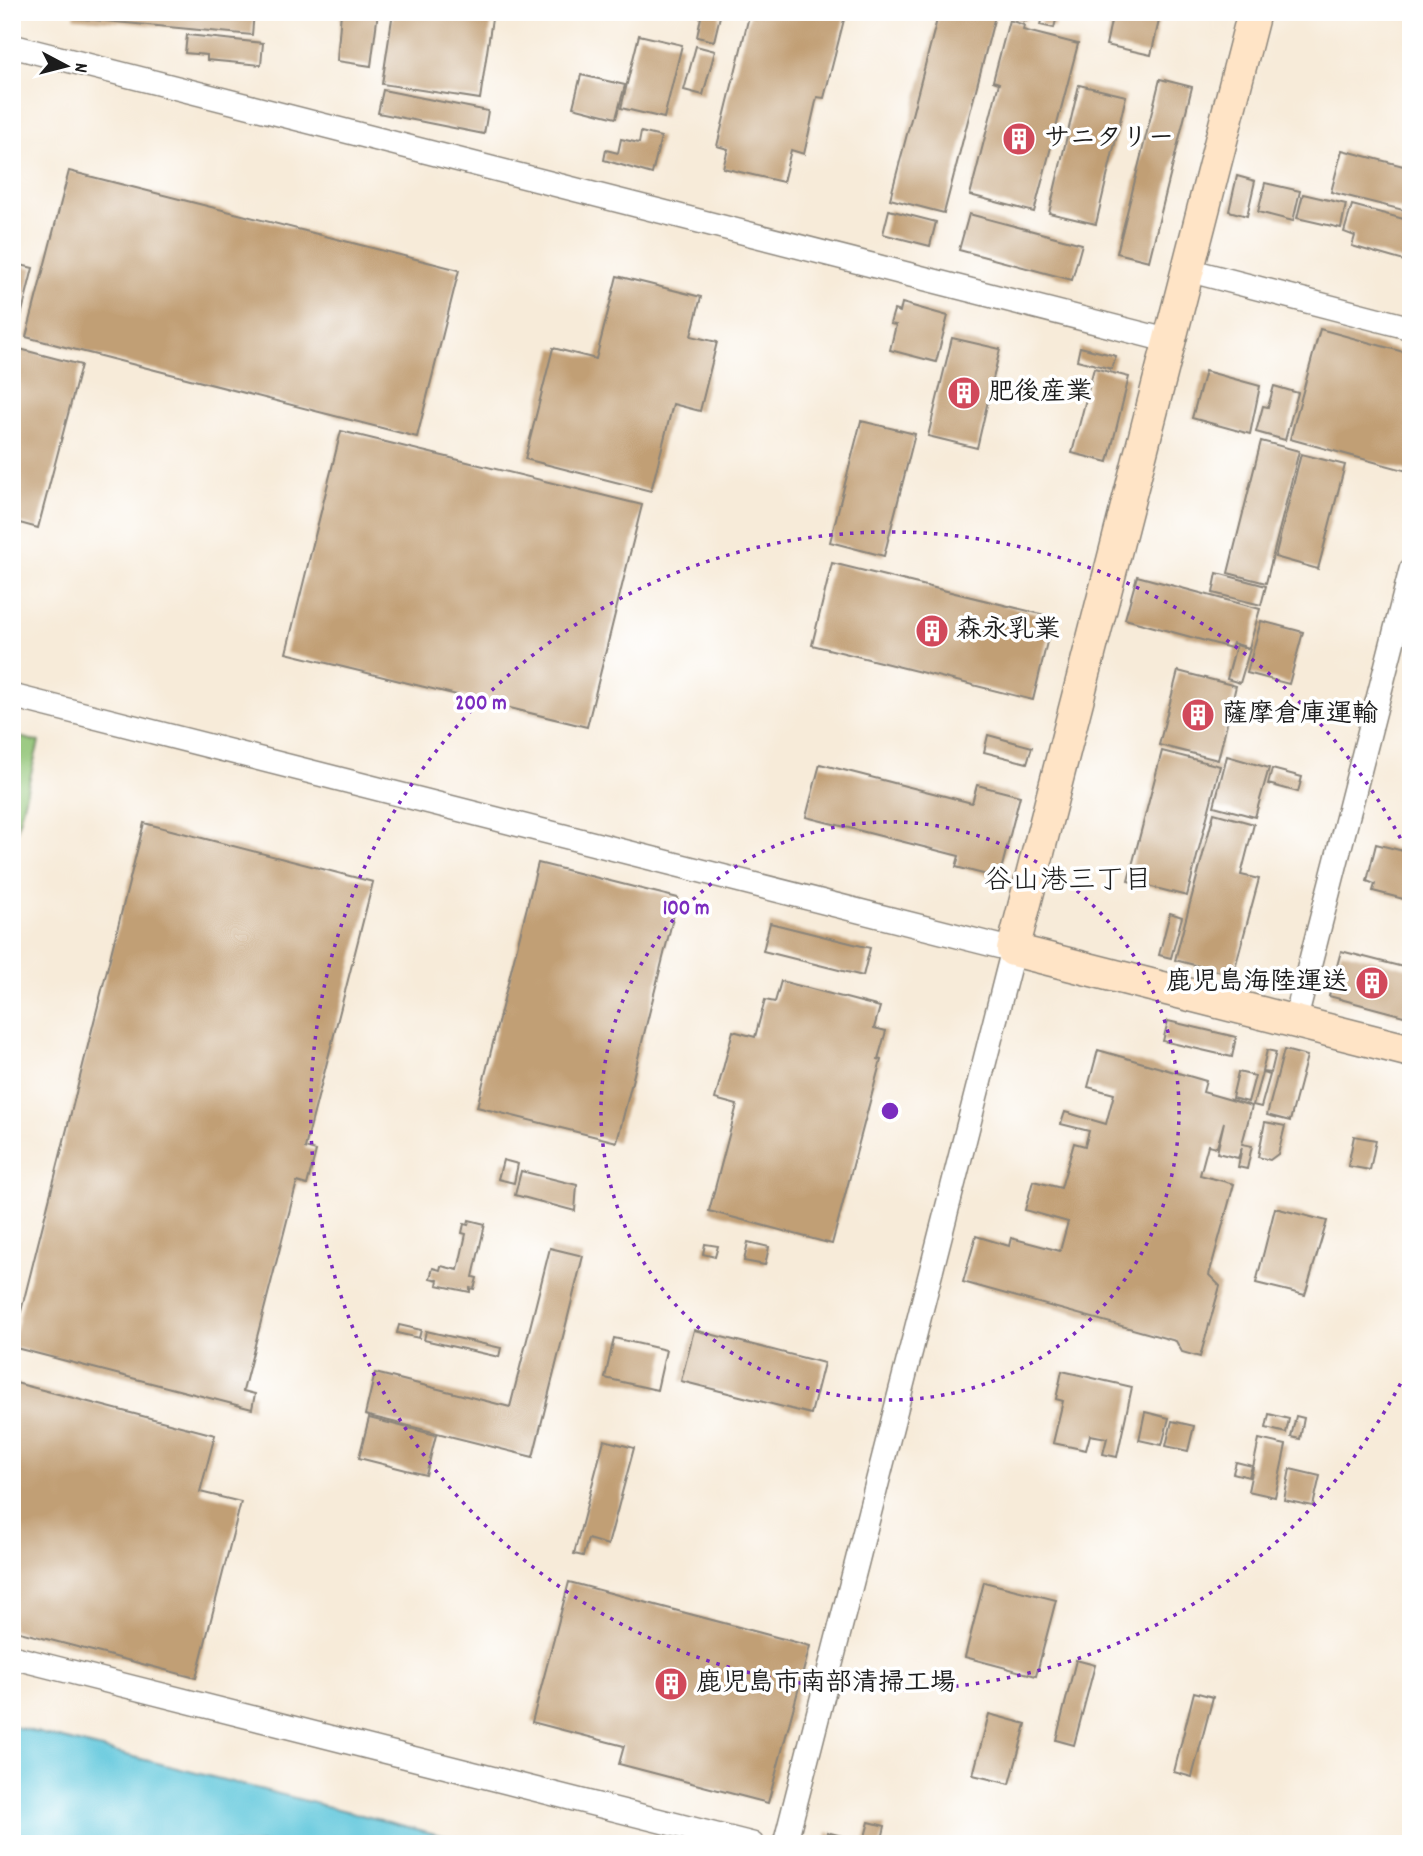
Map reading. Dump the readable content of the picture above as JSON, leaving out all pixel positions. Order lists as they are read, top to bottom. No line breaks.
{"districts":["谷山港三丁目"],"places":{"building":["サニタリー","肥後産業","森永乳業","薩摩倉庫運輸","鹿児島海陸運送","鹿児島市南部清掃工場"]},"north":"right","rings":["200 m","100 m"]}
